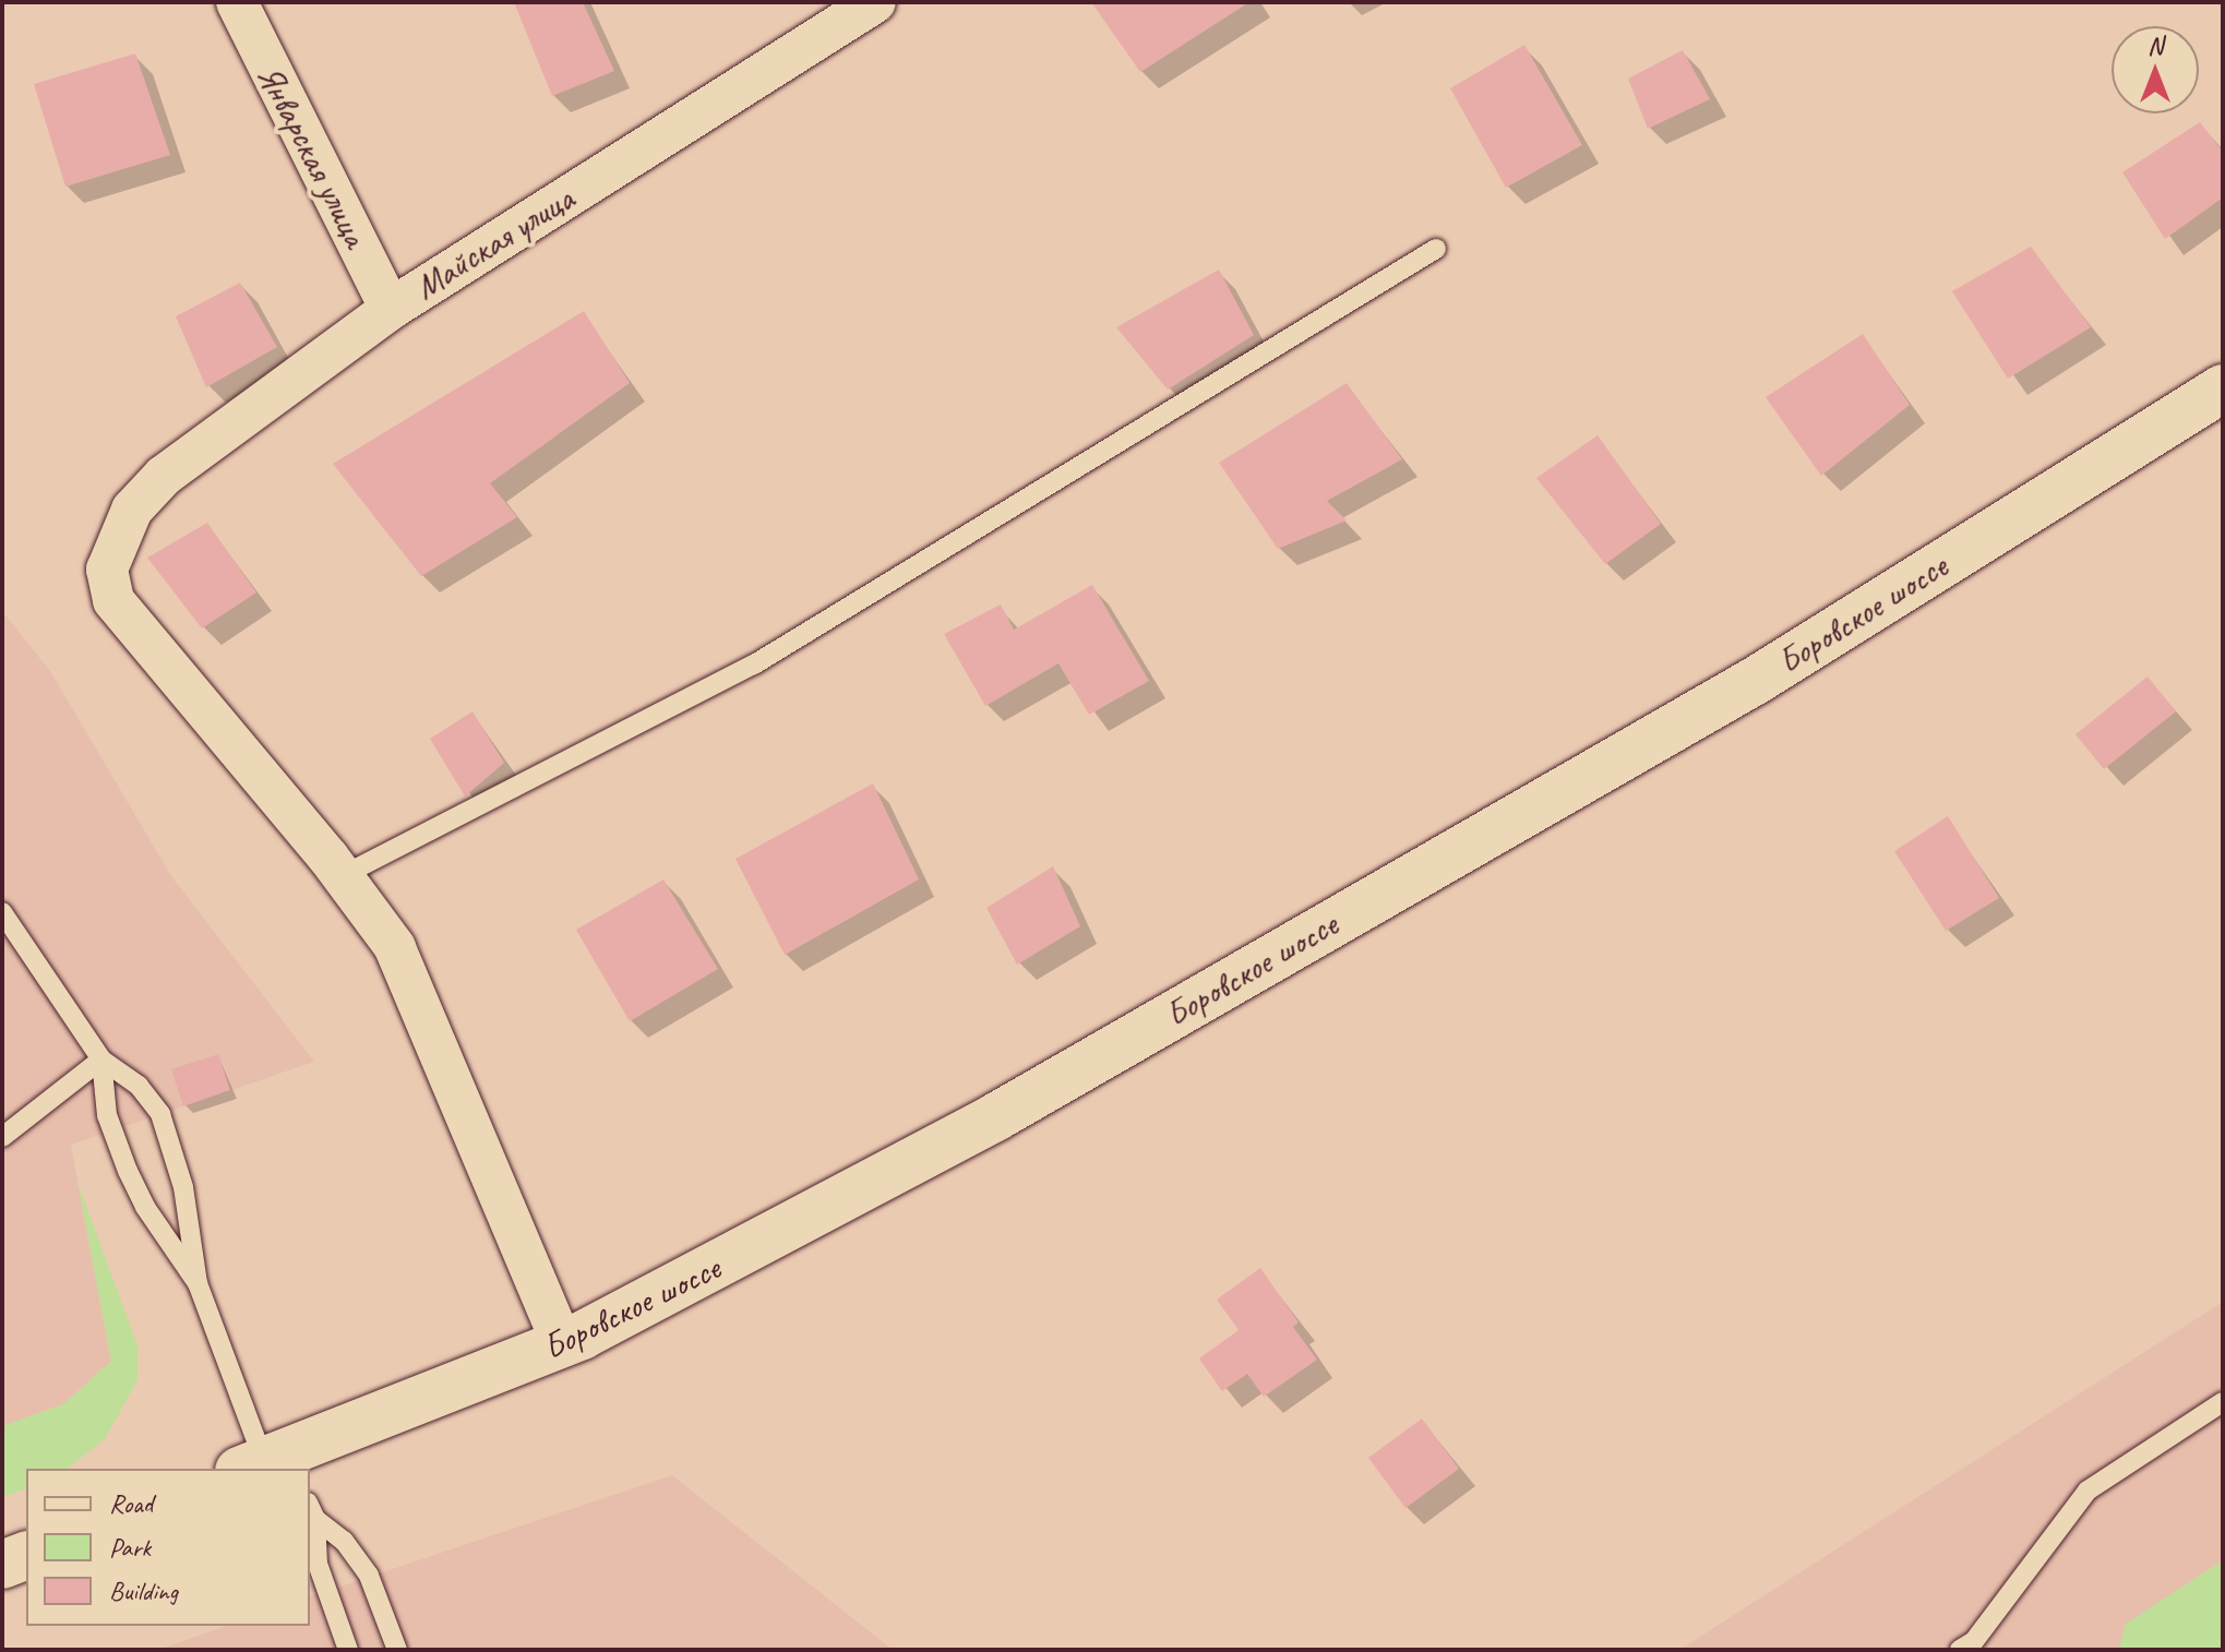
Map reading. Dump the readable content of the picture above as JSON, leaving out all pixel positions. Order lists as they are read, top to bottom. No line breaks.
{"streets":{"main road":["Боровское шоссе"],"street":["Январская улица","Майская улица"]},"crossings":[["Январская улица","Майская улица"]],"legend":["Road","Park","Building"],"north":"top"}
